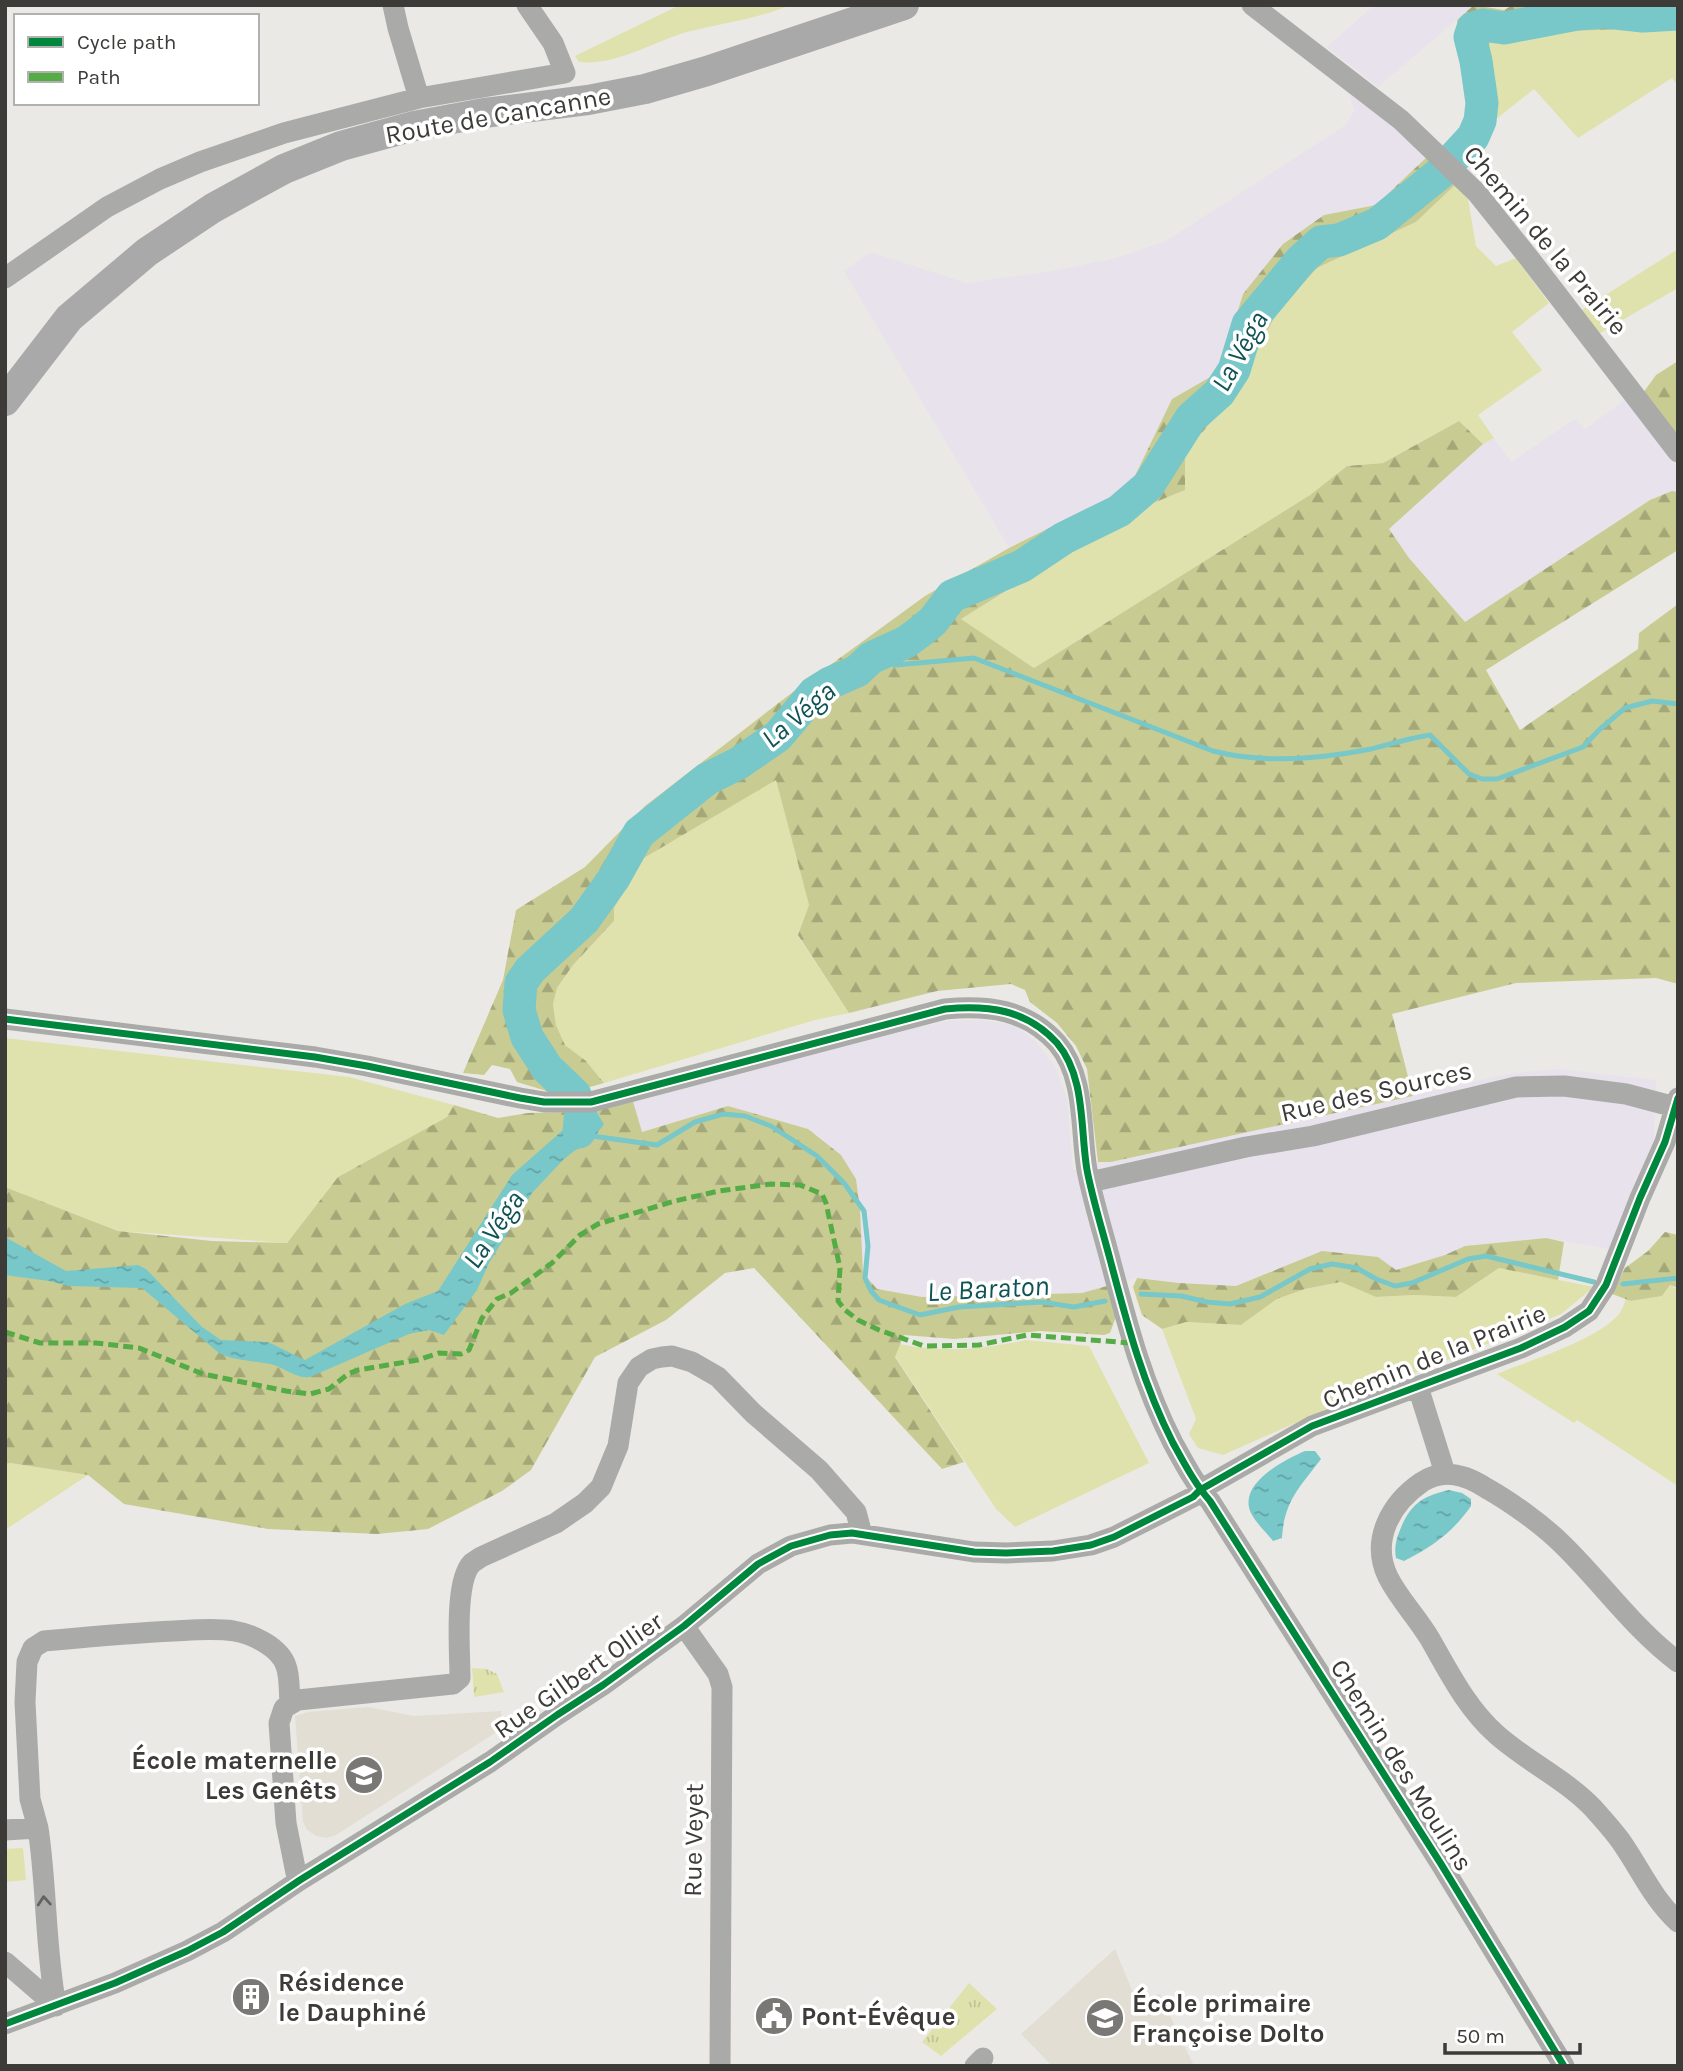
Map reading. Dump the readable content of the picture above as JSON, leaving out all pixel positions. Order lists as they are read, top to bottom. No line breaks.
{"streets":{"main road":["Route de Cancanne"],"street":["Chemin de la Prairie","Rue des Sources","Rue Gilbert Ollier","Chemin des Moulins","Rue Veyet"]},"crossings":[["Chemin de la Prairie","Rue des Sources"],["Chemin de la Prairie","Rue Gilbert Ollier"],["Chemin de la Prairie","Chemin des Moulins"],["Rue des Sources","Chemin des Moulins"],["Rue Gilbert Ollier","Chemin des Moulins"],["Rue Gilbert Ollier","Rue Veyet"]],"water":["La Véga","Le Baraton"],"places":{"school or university":["École maternelle Les Genêts","École primaire Françoise Dolto"],"building":["Résidence le Dauphiné"],"public building":["Pont-Évêque"]},"legend":["Cycle path","Path"],"scale_bar":"50 m"}
